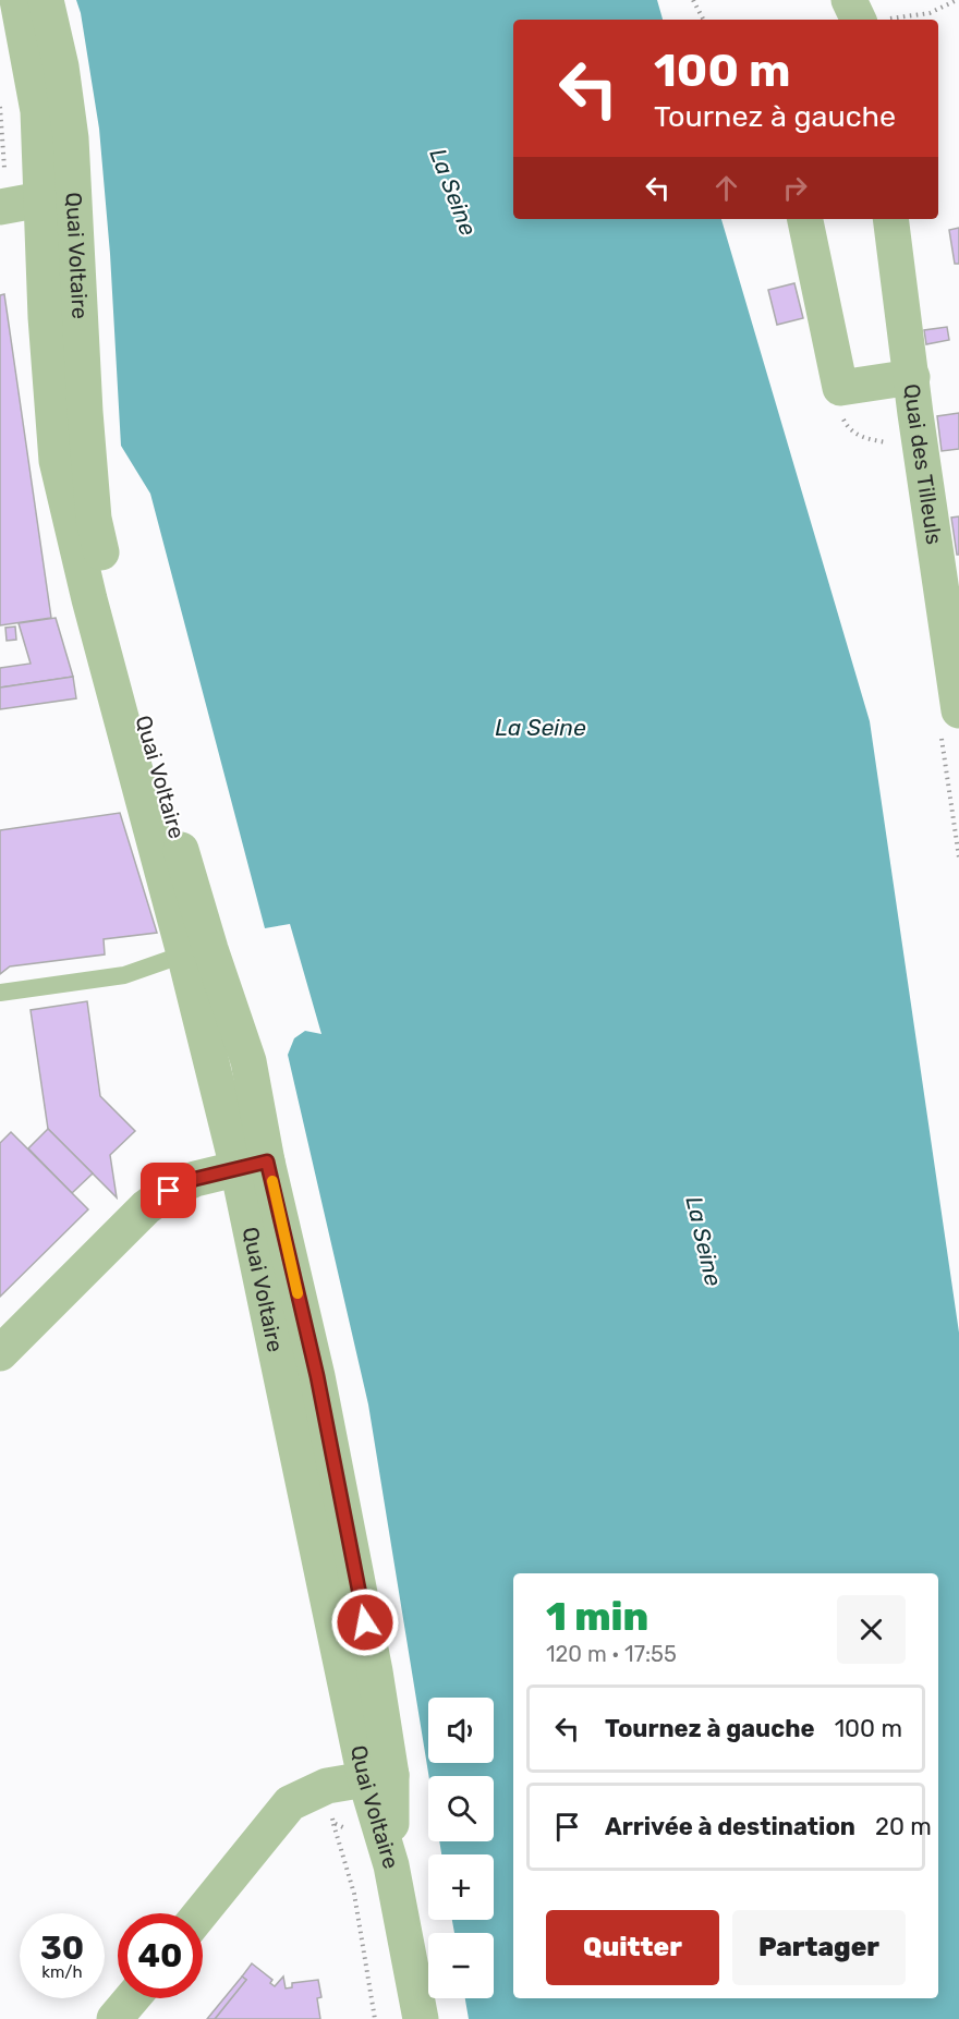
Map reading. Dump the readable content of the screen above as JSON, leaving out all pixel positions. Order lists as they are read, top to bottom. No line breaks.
{"streets":{"street":["Quai Voltaire","Quai des Tilleuls"]},"water":["La Seine"],"page":{"turn":["100 m","Tournez à gauche"],"heading":["1 min","120 m · 17:55"],"list":[{"name":"Tournez à gauche","value":"100 m"},{"name":"Arrivée à destination","value":"20 m"}],"map_buttons":["+","−"],"buttons":["Quitter","Partager"],"speed":"30 km/h","limit":"40"}}
